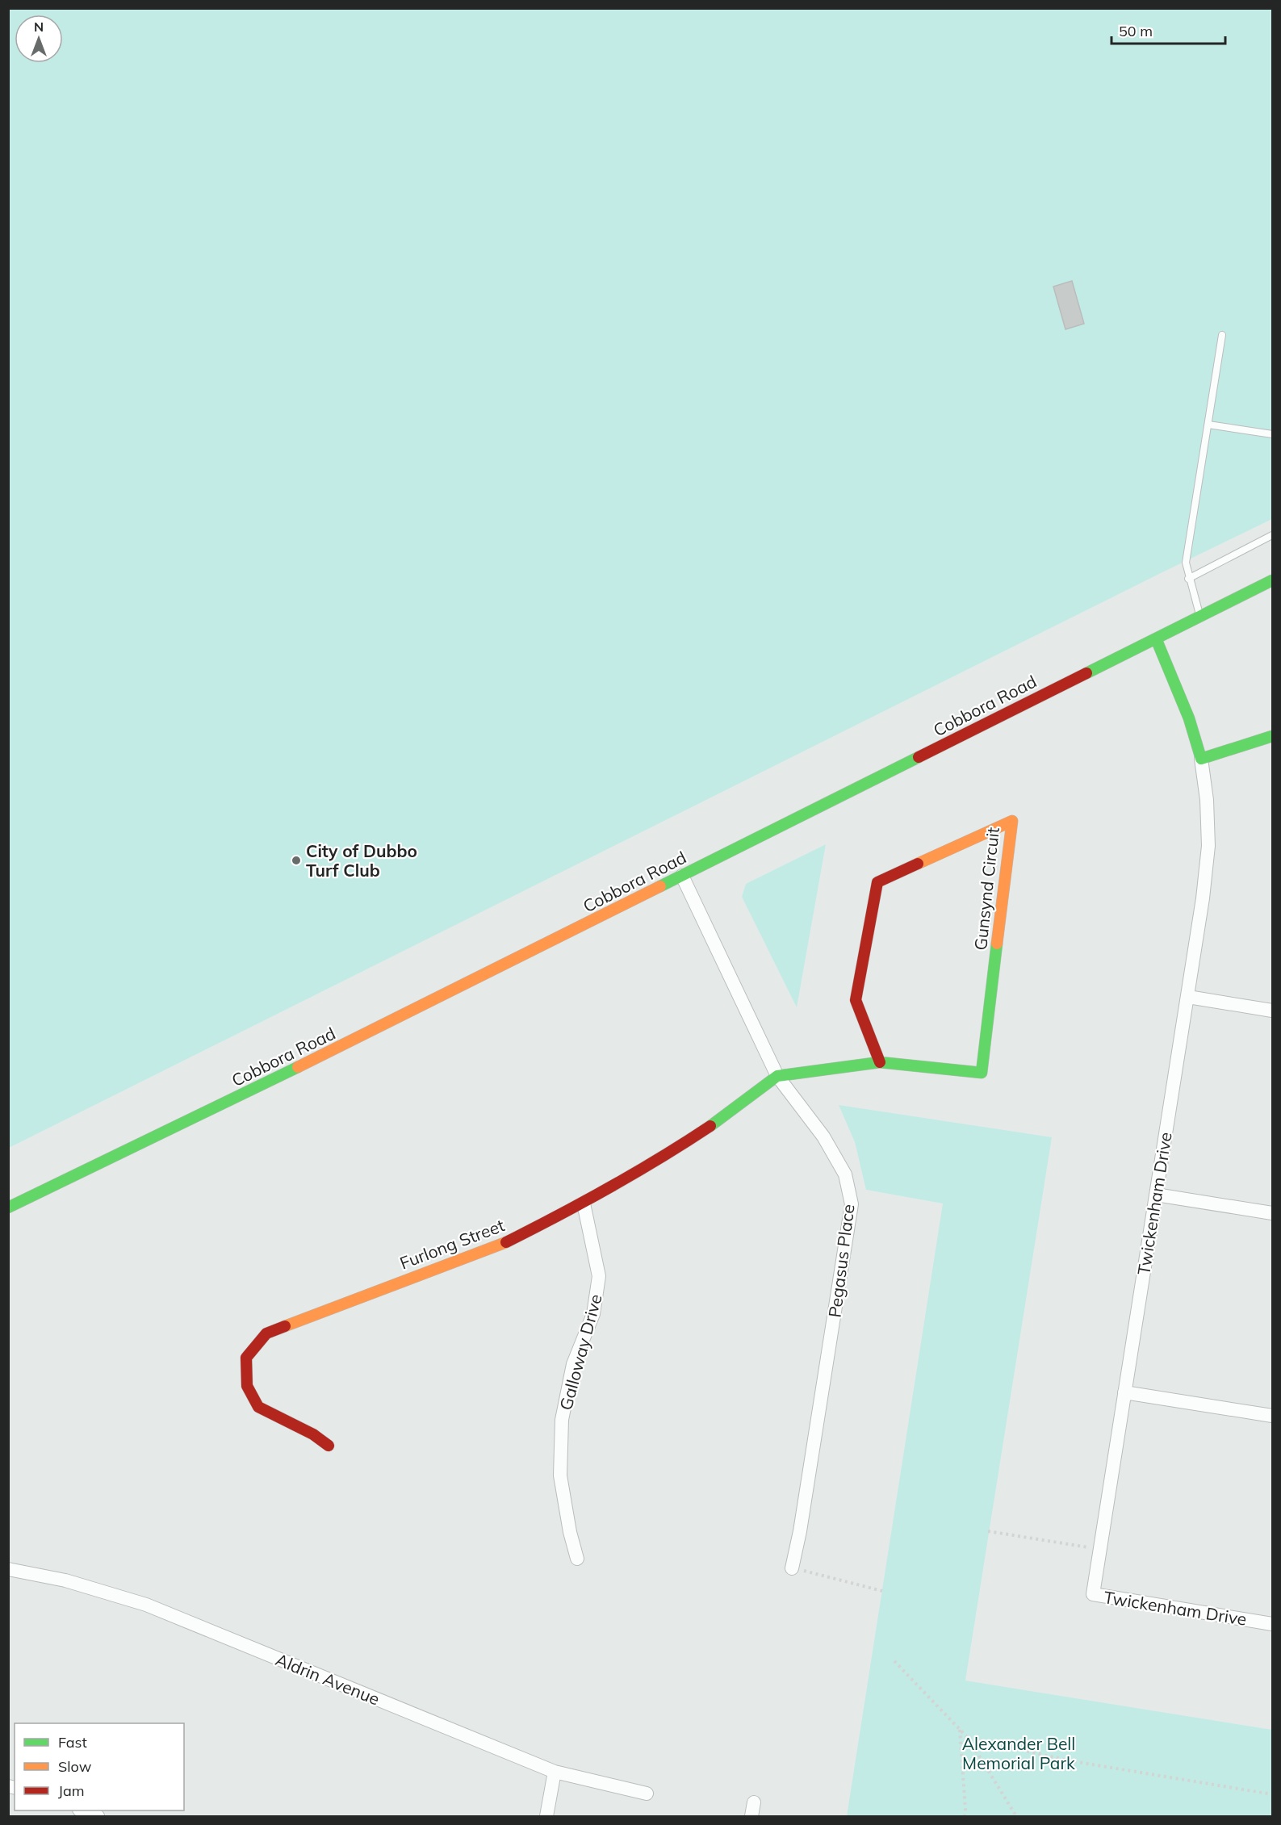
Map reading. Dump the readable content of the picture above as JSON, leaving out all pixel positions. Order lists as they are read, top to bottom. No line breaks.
{"streets":{"street":["Cobbora Road","Gunsynd Circuit","Twickenham Drive","Furlong Street","Pegasus Place","Galloway Drive","Aldrin Avenue"]},"crossings":[["Cobbora Road","Twickenham Drive"],["Cobbora Road","Pegasus Place"],["Gunsynd Circuit","Furlong Street"],["Gunsynd Circuit","Pegasus Place"],["Furlong Street","Pegasus Place"],["Furlong Street","Galloway Drive"]],"parks":["Alexander Bell Memorial Park"],"places":["City of Dubbo Turf Club"],"legend":["Fast","Slow","Jam"],"scale_bar":"50 m","north":"top"}
